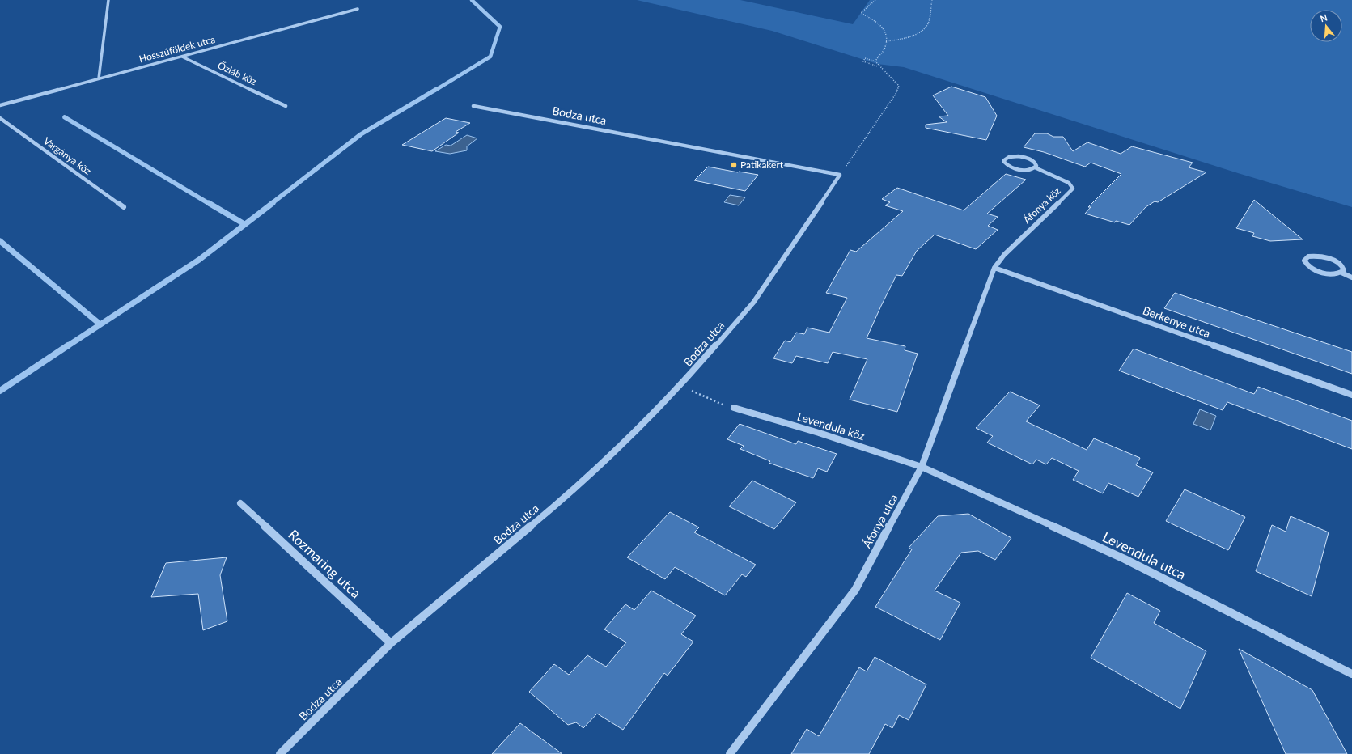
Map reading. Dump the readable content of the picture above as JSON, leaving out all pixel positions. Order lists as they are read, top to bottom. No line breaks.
{"streets":{"street":["Hosszúföldek utca","Őzláb köz","Bodza utca","Vargánya köz","Áfonya köz","Berkenye utca","Levendula köz","Áfonya utca","Levendula utca","Rozmaring utca"]},"crossings":[["Hosszúföldek utca","Őzláb köz"],["Bodza utca","Rozmaring utca"],["Áfonya köz","Berkenye utca"],["Áfonya köz","Áfonya utca"],["Berkenye utca","Áfonya utca"],["Levendula köz","Áfonya utca"],["Levendula köz","Levendula utca"],["Áfonya utca","Levendula utca"]],"places":["Patikakert"],"north":"top"}
